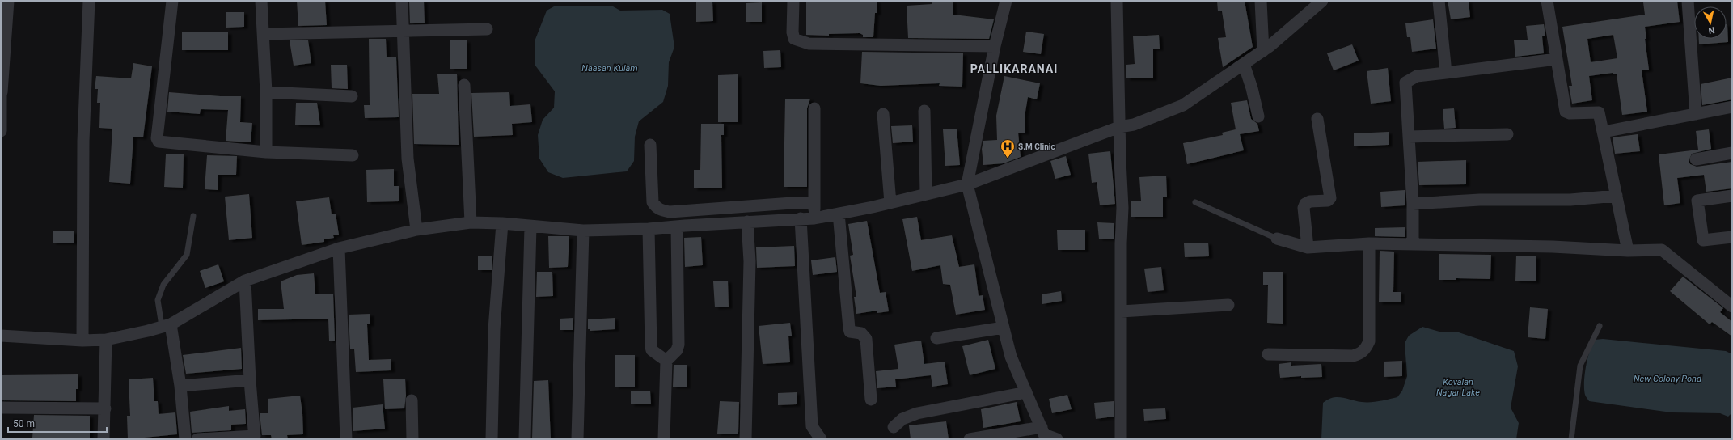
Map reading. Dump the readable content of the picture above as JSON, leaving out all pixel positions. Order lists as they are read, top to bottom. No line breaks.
{"districts":["PALLIKARANAI"],"water":["Naasan Kulam","New Colony Pond","Kovalan Nagar Lake"],"places":{"hospital":["S.M Clinic"]},"scale_bar":"50 m","north":"bottom"}
